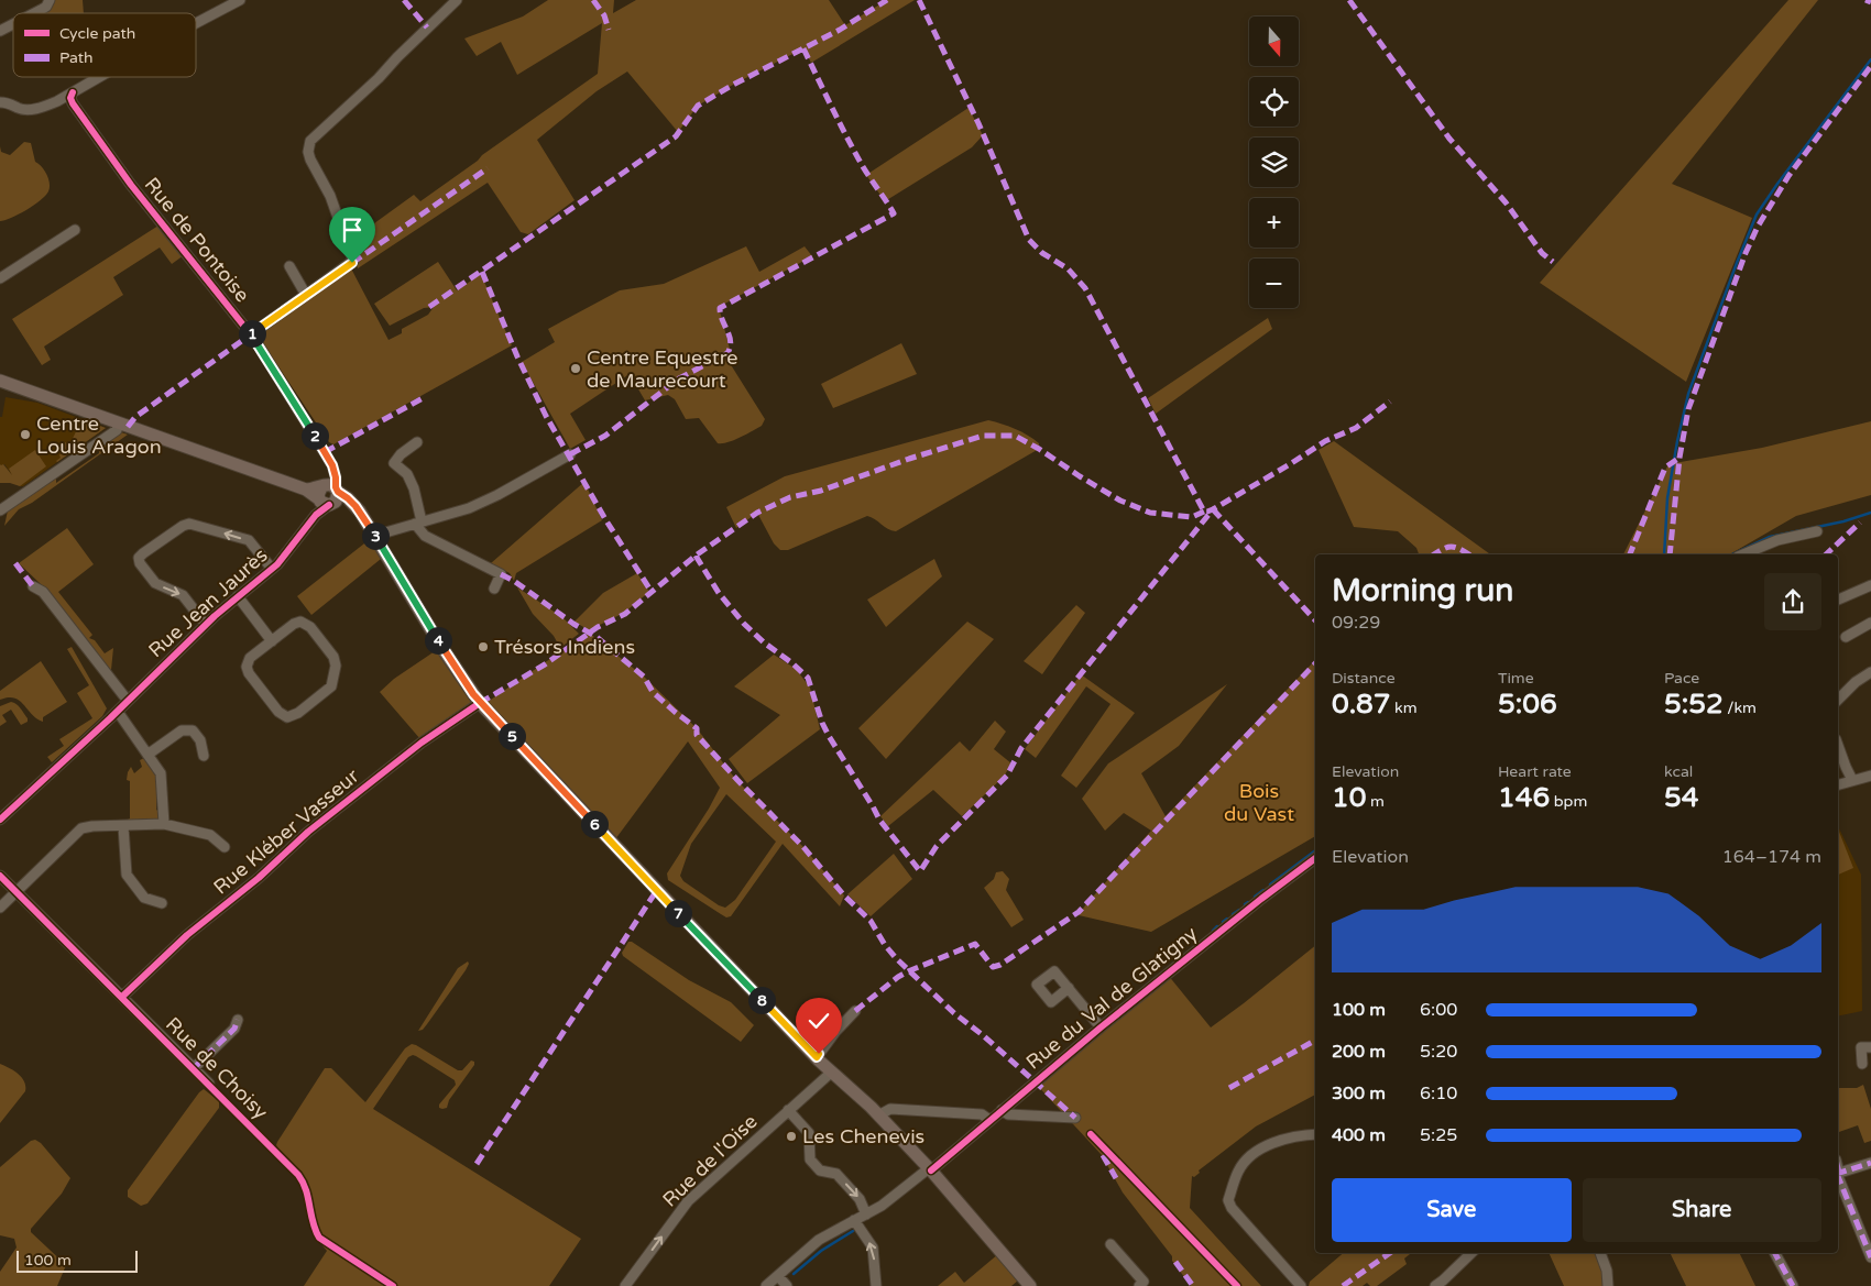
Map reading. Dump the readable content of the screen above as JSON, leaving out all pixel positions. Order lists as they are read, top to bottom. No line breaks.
{"streets":{"street":["Rue de Pontoise","Rue Jean Jaurès","Rue Kléber Vasseur","Rue du Val de Glatigny","Rue de Choisy","Rue de l'Oise"]},"crossings":[["Rue de Pontoise","Rue Jean Jaurès"],["Rue Kléber Vasseur","Rue de Choisy"]],"one_way":["Rue de l'Oise"],"parks":["Bois du Vast"],"places":["Centre Equestre de Maurecourt","Centre Louis Aragon","Trésors Indiens","Les Chenevis"],"legend":["Cycle path","Path"],"scale_bar":"100 m","north":"bottom","page":{"map_buttons":["+","−"],"pins":["1","2","3","4","5","6","7","8"],"heading":["Morning run","09:29"],"stats":[["Distance","0.87 km"],["Time","5:06"],["Pace","5:52 /km"],["Elevation","10 m"],["Heart rate","146 bpm"],["kcal","54"]],"chart":["Elevation","164–174 m"],"list":[{"name":"100 m","note":"6:00"},{"name":"200 m","note":"5:20"},{"name":"300 m","note":"6:10"},{"name":"400 m","note":"5:25"}],"buttons":["Save","Share"],"scale":"100 m"}}
